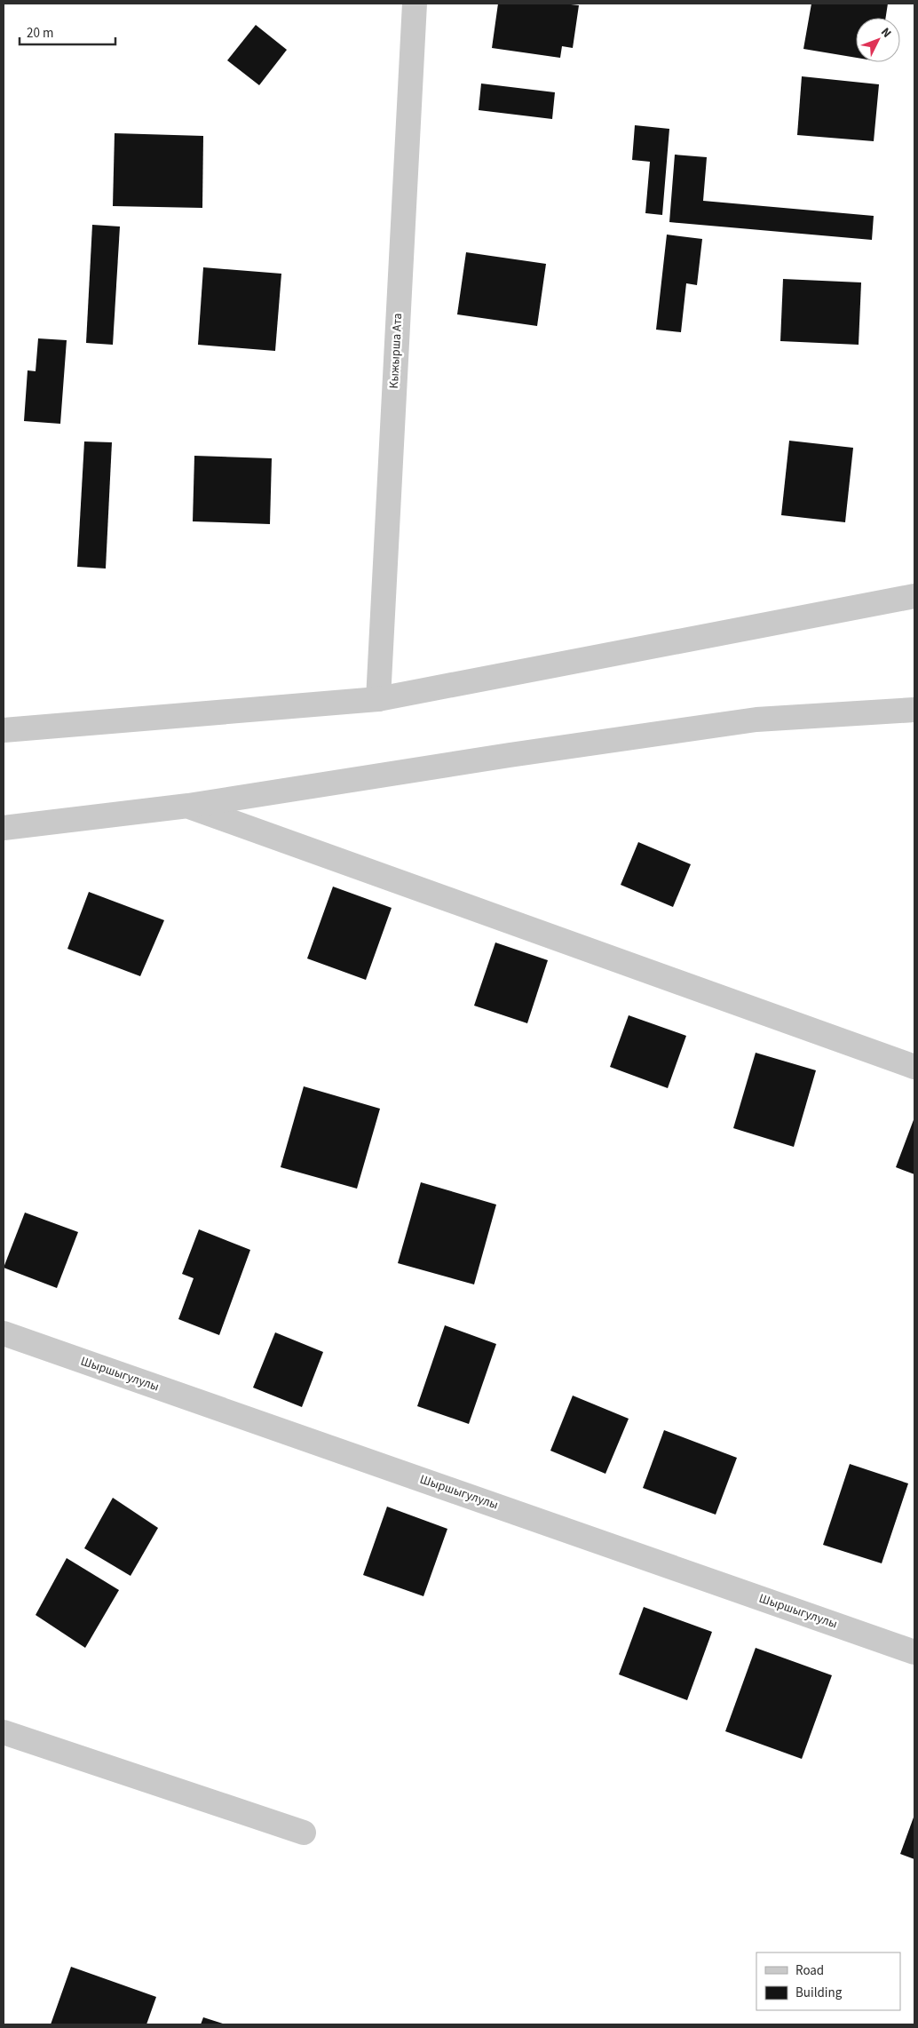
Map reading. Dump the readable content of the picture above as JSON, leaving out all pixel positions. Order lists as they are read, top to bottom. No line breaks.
{"streets":{"street":["Кыжырша Ата","Шыршыгулулы"]},"legend":["Road","Building"],"scale_bar":"20 m","north":"top right"}
